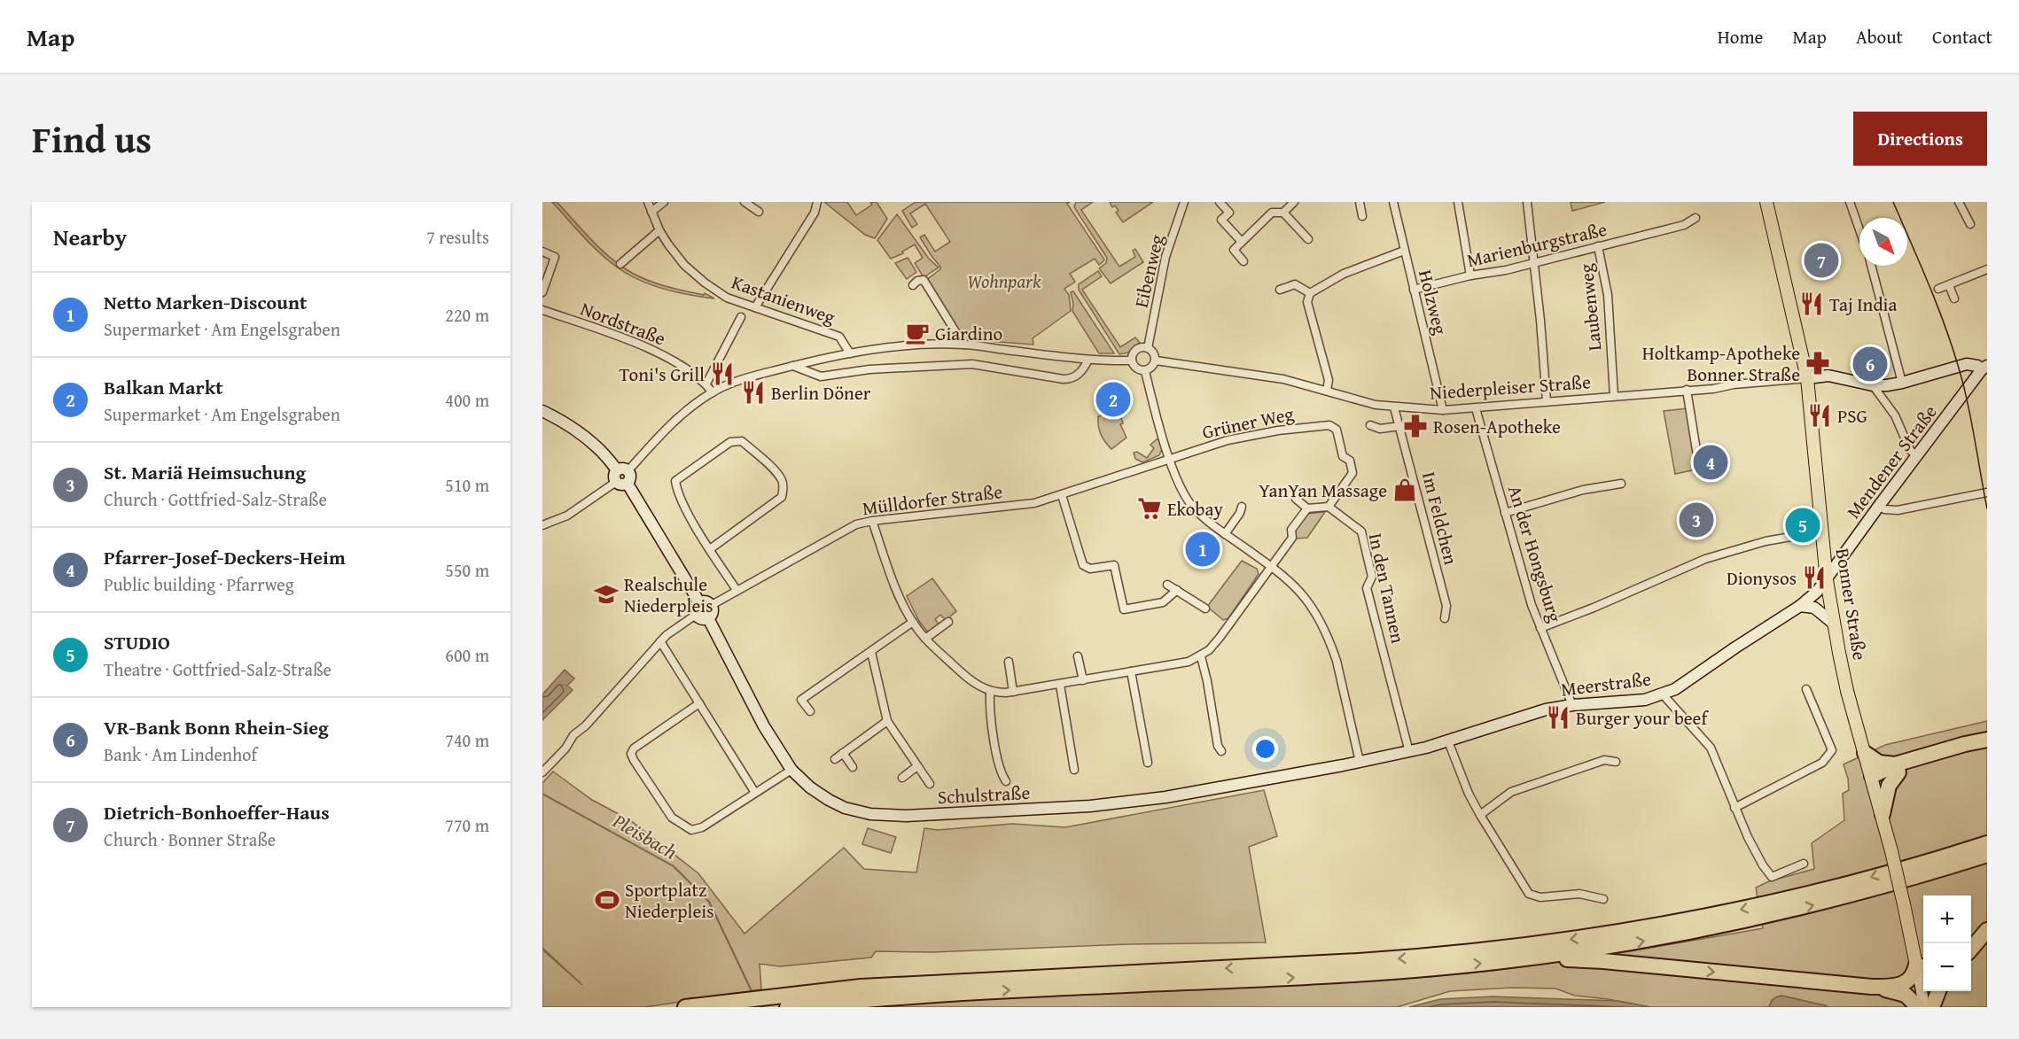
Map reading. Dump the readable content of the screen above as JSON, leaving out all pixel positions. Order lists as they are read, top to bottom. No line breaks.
{"streets":{"main road":["Bonner Straße"],"street":["Marienburgstraße","Eibenweg","Kastanienweg","Holzweg","Laubenweg","Nordstraße","Niederpleiser Straße","Grüner Weg","Mendener Straße","Mülldorfer Straße","Im Feldchen","An der Hongsburg","In den Tannen","Meerstraße","Schulstraße"]},"crossings":[["Marienburgstraße","Holzweg"],["Marienburgstraße","Laubenweg"],["Eibenweg","Niederpleiser Straße"],["Holzweg","Niederpleiser Straße"],["Laubenweg","Niederpleiser Straße"],["Niederpleiser Straße","Im Feldchen"],["Niederpleiser Straße","An der Hongsburg"],["Niederpleiser Straße","Bonner Straße"],["Grüner Weg","Mülldorfer Straße"],["Grüner Weg","In den Tannen"],["Mendener Straße","Bonner Straße"],["Mendener Straße","Meerstraße"],["Mülldorfer Straße","Schulstraße"],["An der Hongsburg","Meerstraße"],["In den Tannen","Meerstraße"],["Bonner Straße","Meerstraße"],["Meerstraße","Schulstraße"]],"water":["Pleisbach"],"parks":["Wohnpark"],"places":{"restaurant":["Taj India","Toni's Grill","Berlin Döner","PSG","Dionysos","Burger your beef"],"cafe":["Giardino"],"pharmacy":["Holtkamp-Apotheke Bonner Straße","Rosen-Apotheke"],"shop":["YanYan Massage"],"supermarket":["Ekobay"],"school or university":["Realschule Niederpleis"],"sports":["Sportplatz Niederpleis"]},"north":"bottom right","page":{"header":"Map","nav":["Home","Map","About","Contact"],"title":"Find us","buttons":"Directions","heading":["Nearby","7 results"],"pins":["7","6","2","4","3","5","1"],"list":[{"mark":"1","name":"Netto Marken-Discount","note":"Supermarket · Am Engelsgraben","value":"220 m"},{"mark":"2","name":"Balkan Markt","note":"Supermarket · Am Engelsgraben","value":"400 m"},{"mark":"3","name":"St. Mariä Heimsuchung","note":"Church · Gottfried-Salz-Straße","value":"510 m"},{"mark":"4","name":"Pfarrer-Josef-Deckers-Heim","note":"Public building · Pfarrweg","value":"550 m"},{"mark":"5","name":"STUDIO","note":"Theatre · Gottfried-Salz-Straße","value":"600 m"},{"mark":"6","name":"VR-Bank Bonn Rhein-Sieg","note":"Bank · Am Lindenhof","value":"740 m"},{"mark":"7","name":"Dietrich-Bonhoeffer-Haus","note":"Church · Bonner Straße","value":"770 m"}],"map_buttons":["+","−"]}}
